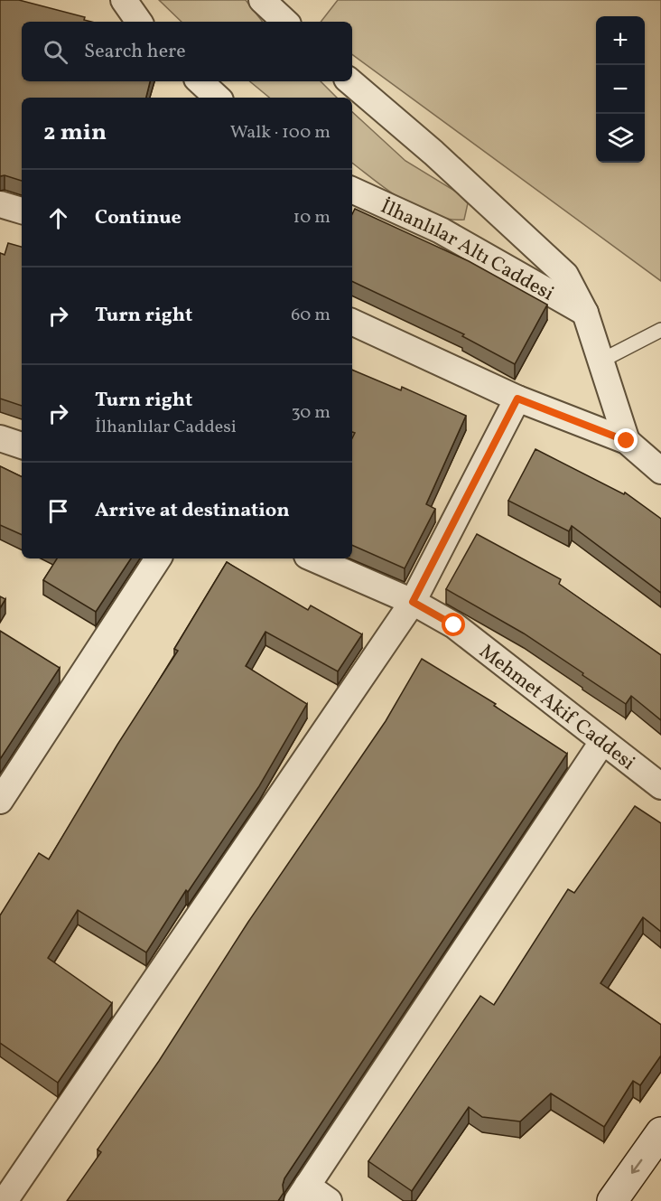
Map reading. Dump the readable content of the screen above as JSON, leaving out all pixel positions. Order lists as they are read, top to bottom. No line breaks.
{"streets":{"street":["İlhanlılar Altı Caddesi","Mehmet Akif Caddesi"]},"page":{"map_buttons":["+","−"],"search":"Search here","heading":["2 min","Walk · 100 m"],"list":[["Continue","10 m"],["Turn right","60 m"],["Turn right","İlhanlılar Caddesi","30 m"],"Arrive at destination"]}}
